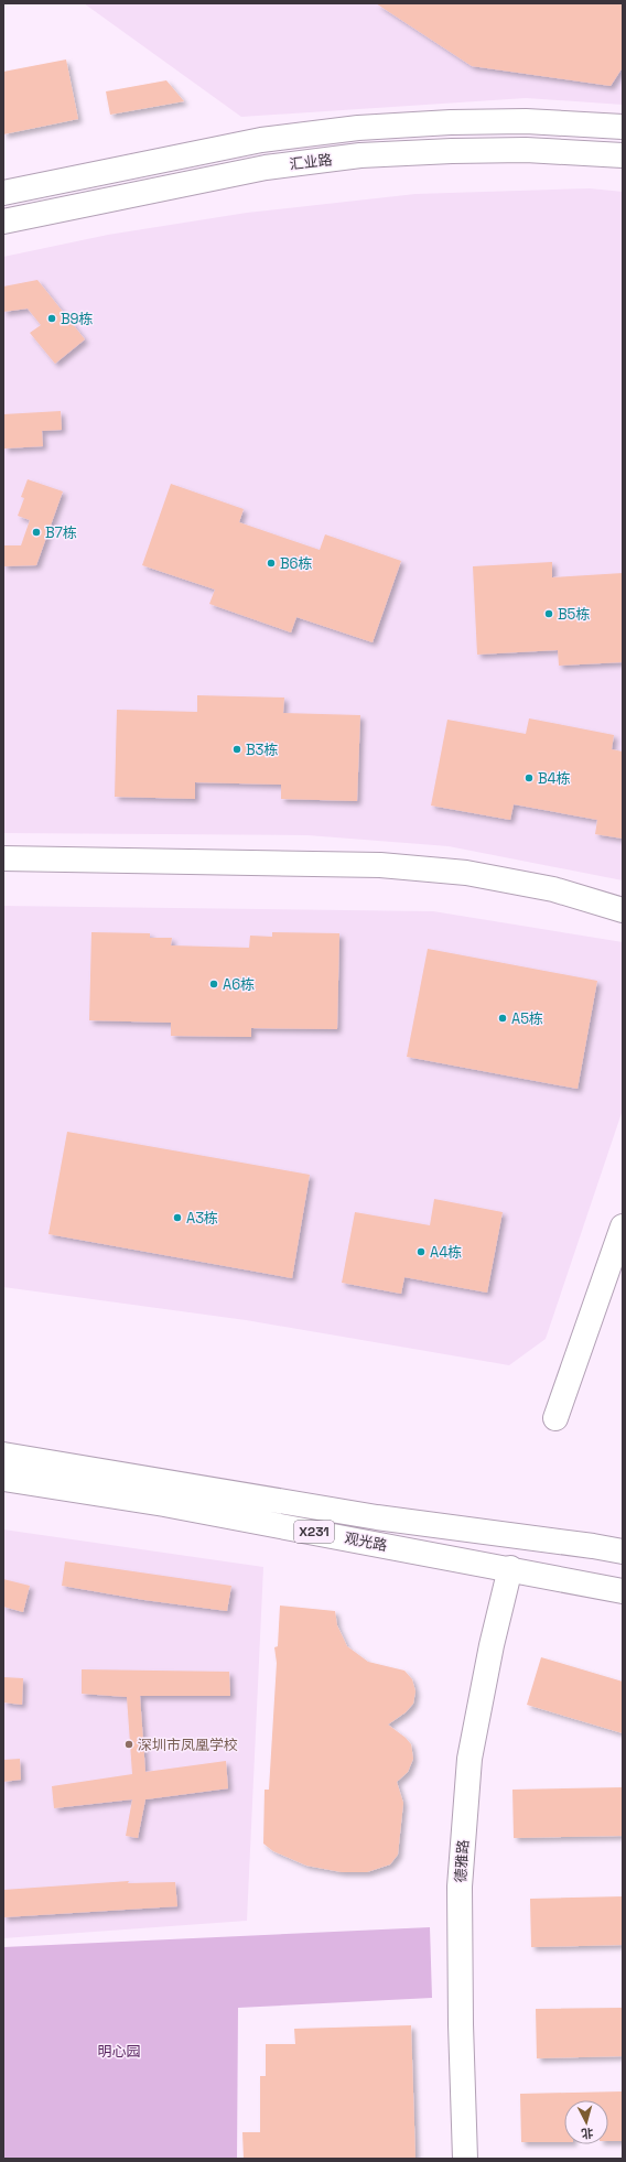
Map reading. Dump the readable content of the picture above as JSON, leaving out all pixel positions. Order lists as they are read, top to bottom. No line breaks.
{"streets":{"street":["汇业路","X231","观光路","德雅路"]},"crossings":[["观光路","德雅路"]],"parks":["明心园"],"places":["B9栋","B7栋","B6栋","B5栋","B3栋","B4栋","A6栋","A5栋","A3栋","A4栋","深圳市凤凰学校"],"north":"bottom"}
